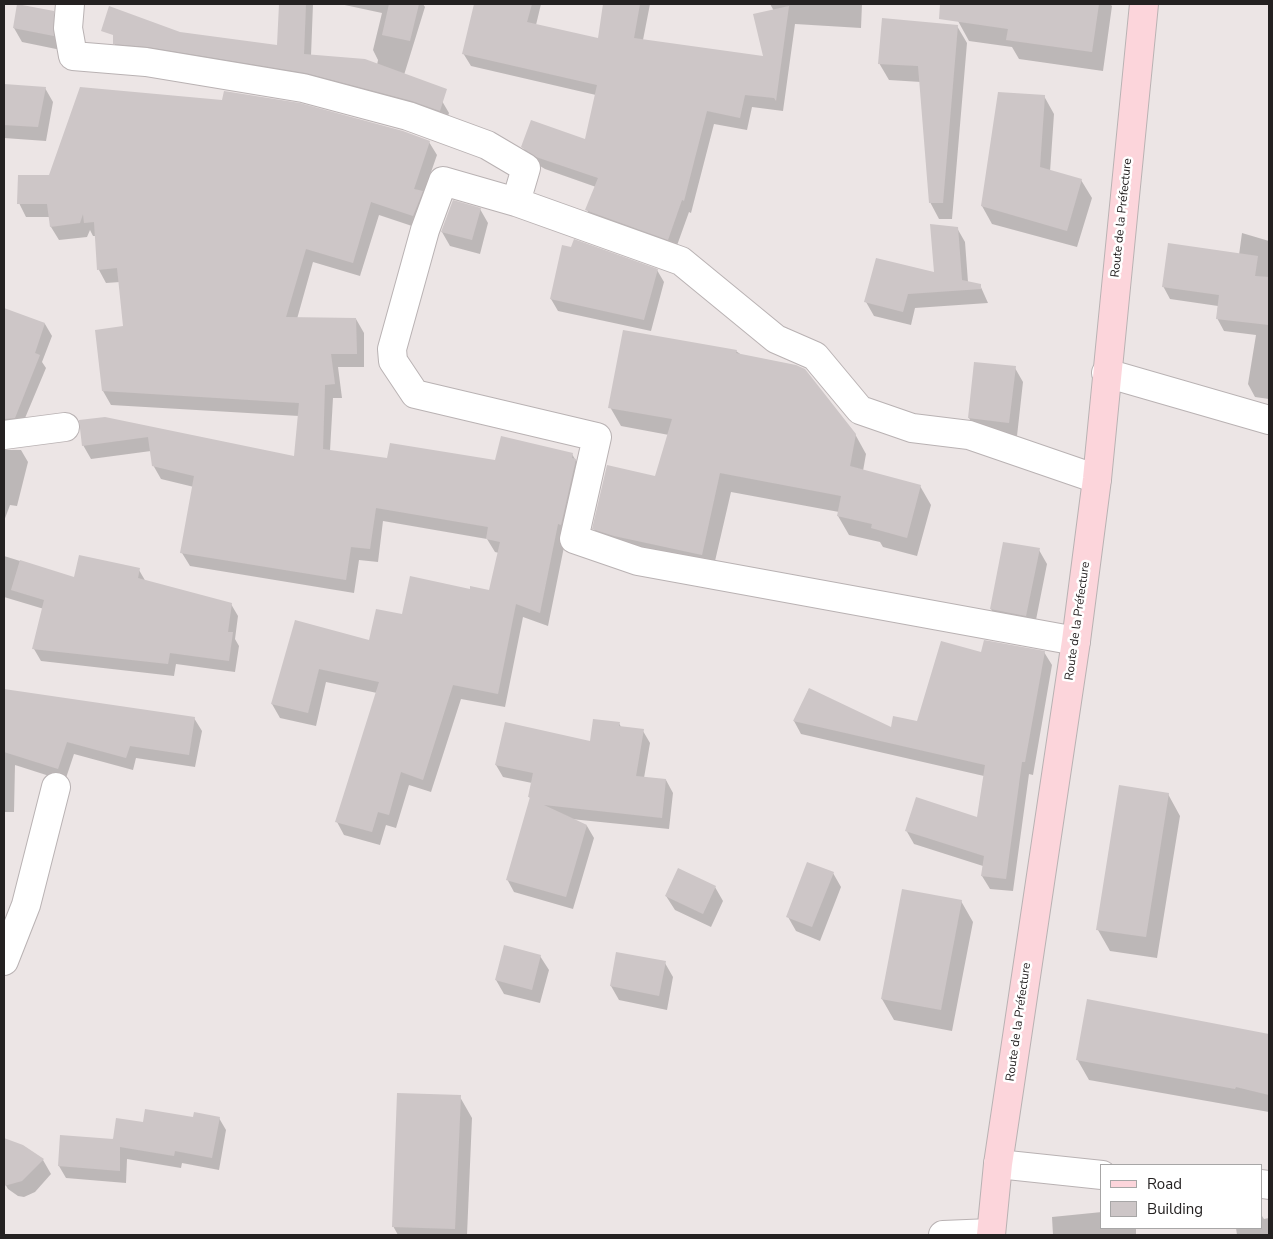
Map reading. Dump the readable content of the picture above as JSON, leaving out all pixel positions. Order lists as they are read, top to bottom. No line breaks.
{"streets":{"street":["Route de la Préfecture"]},"legend":["Road","Building"]}
